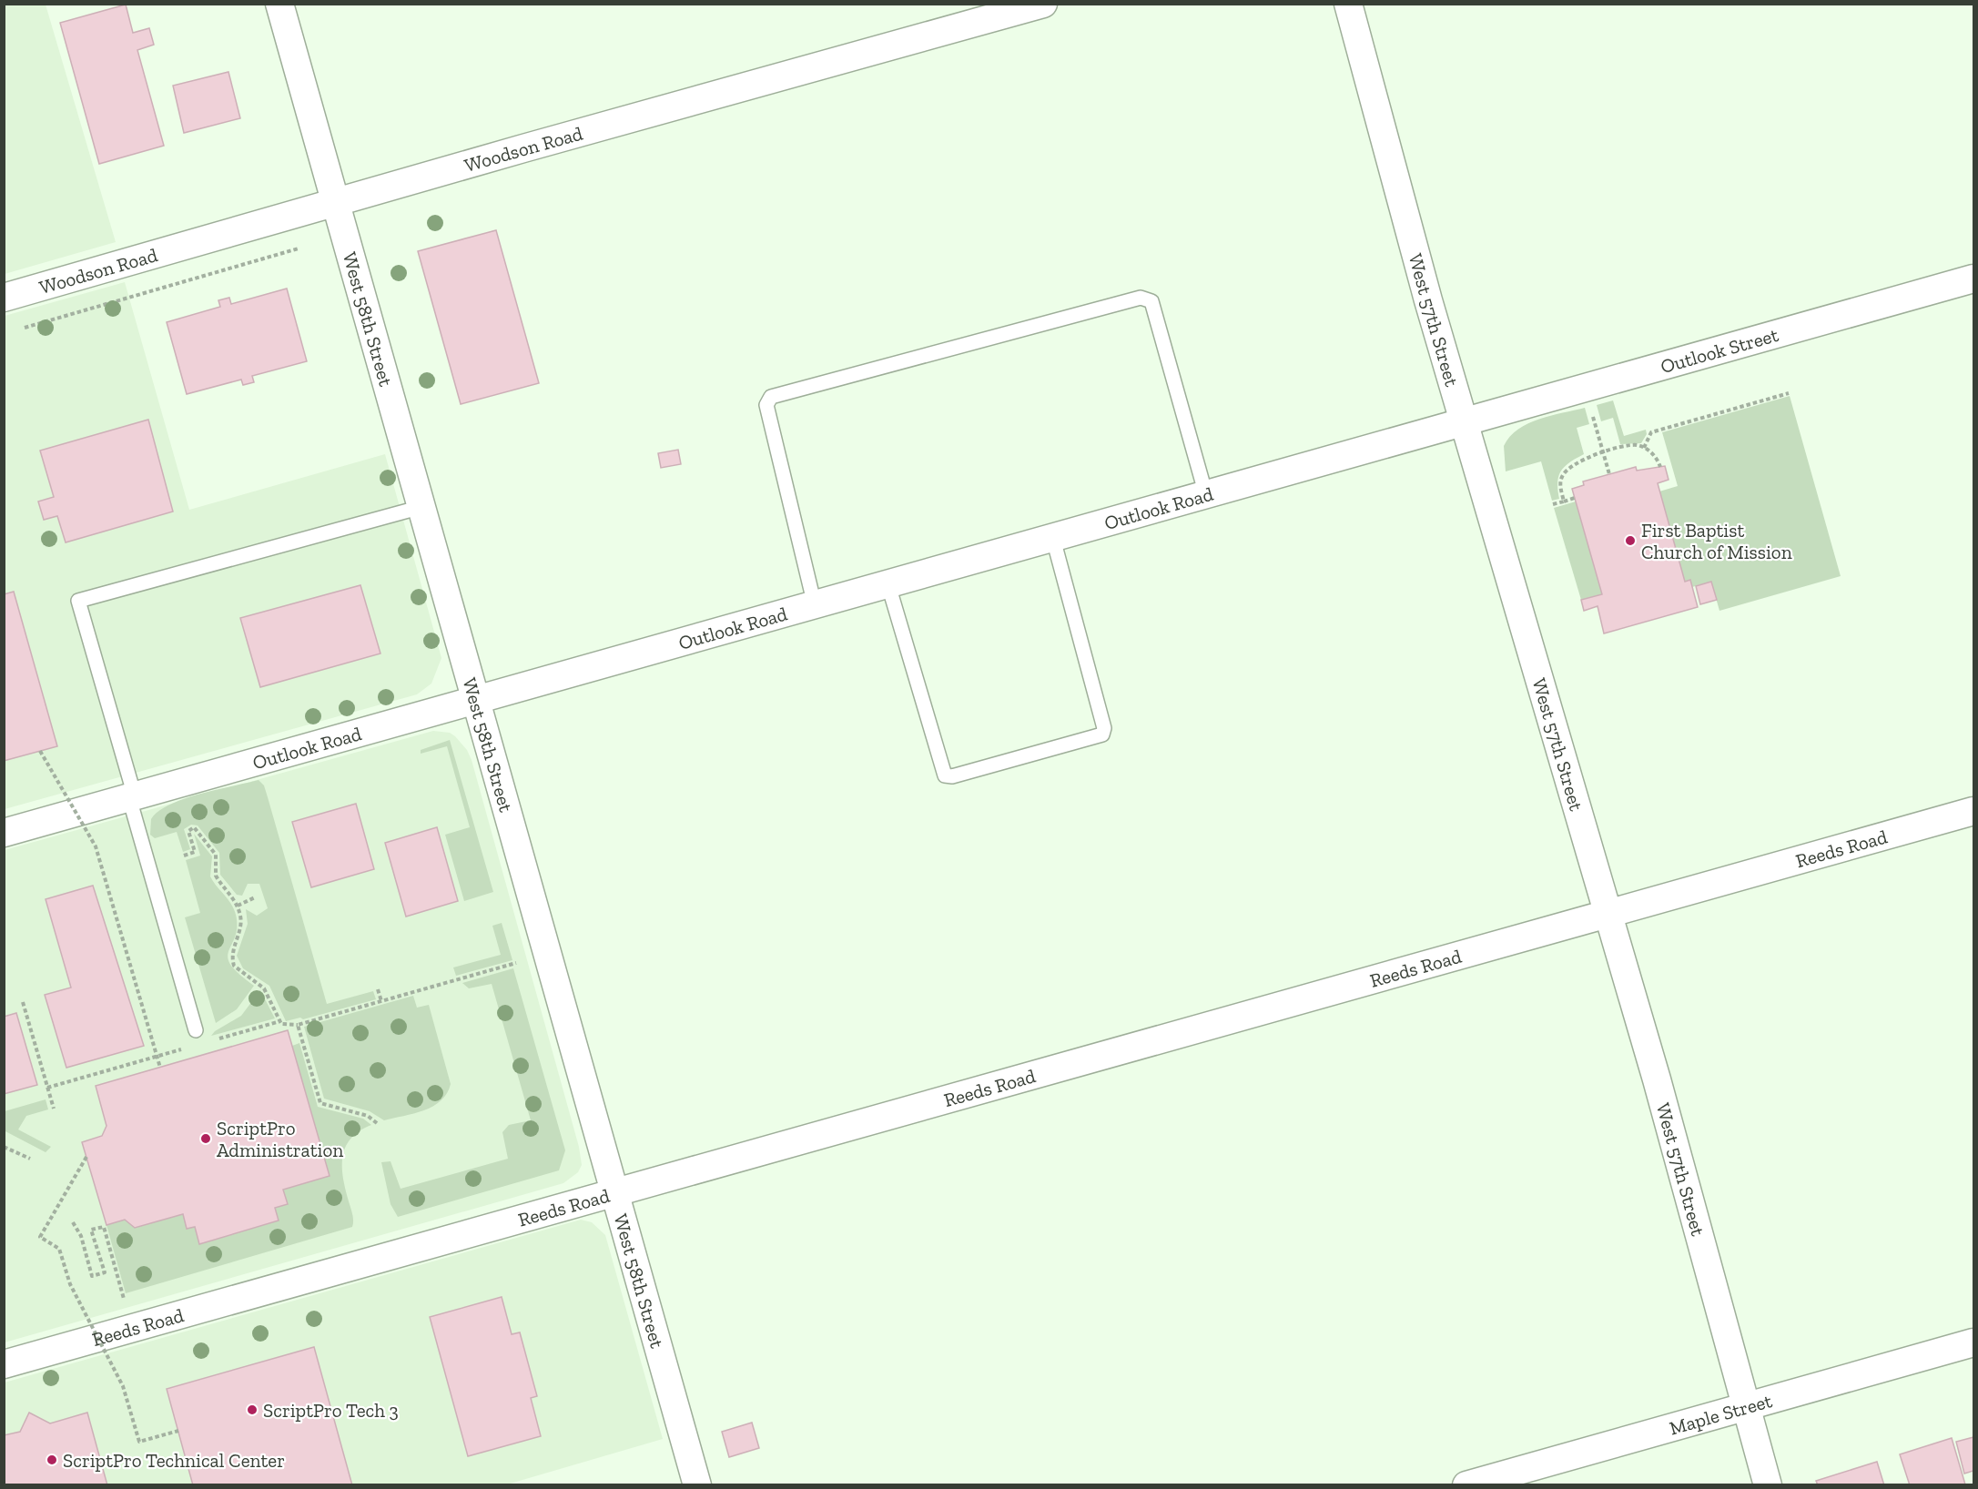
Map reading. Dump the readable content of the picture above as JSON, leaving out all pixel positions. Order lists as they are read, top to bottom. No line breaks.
{"streets":{"street":["Woodson Road","West 58th Street","West 57th Street","Outlook Street","Outlook Road","Reeds Road","Maple Street"]},"crossings":[["Woodson Road","West 58th Street"],["West 58th Street","Outlook Road"],["West 58th Street","Reeds Road"],["West 57th Street","Outlook Street"],["West 57th Street","Outlook Road"],["West 57th Street","Reeds Road"],["West 57th Street","Maple Street"],["Outlook Street","Outlook Road"]],"places":["First Baptist Church of Mission","ScriptPro Administration","ScriptPro Tech 3","ScriptPro Technical Center"]}
